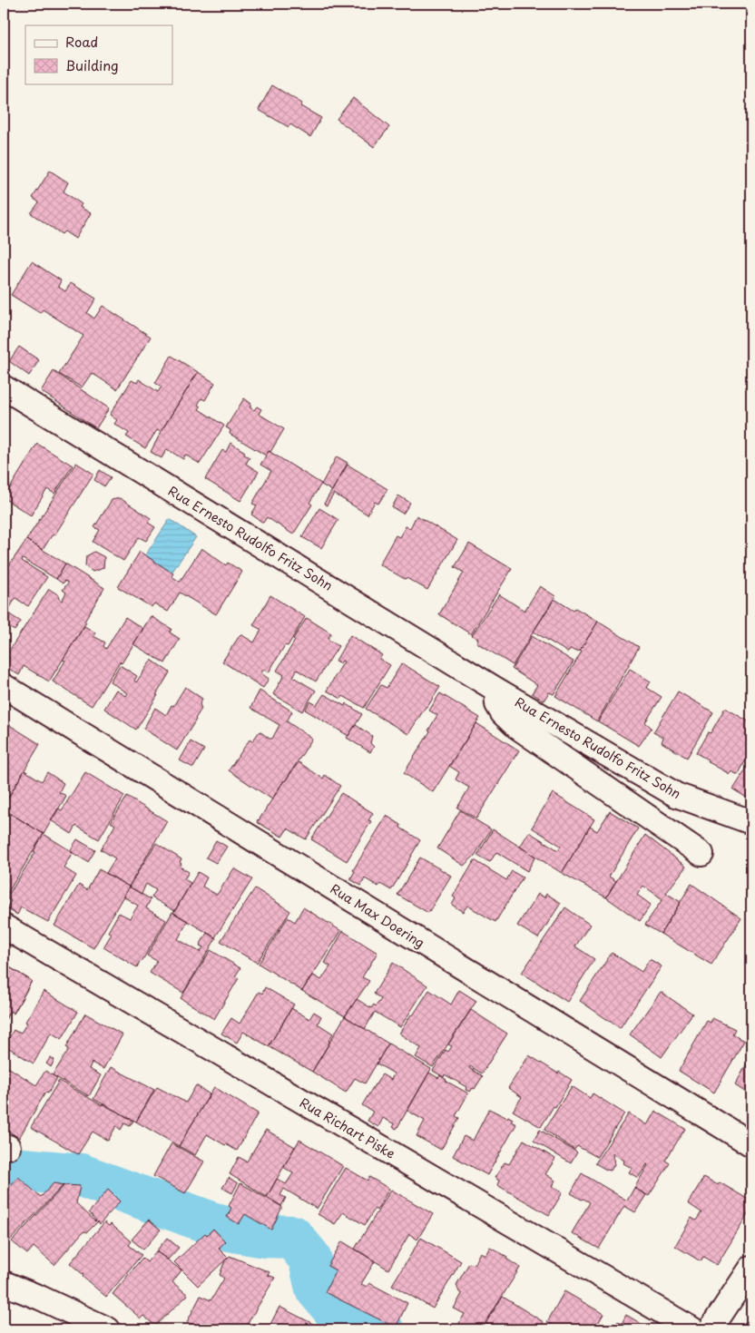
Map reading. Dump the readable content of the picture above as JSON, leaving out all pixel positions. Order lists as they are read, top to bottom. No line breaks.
{"streets":{"street":["Rua Ernesto Rudolfo Fritz Sohn","Rua Max Doering","Rua Richart Piske"]},"legend":["Road","Building"]}
